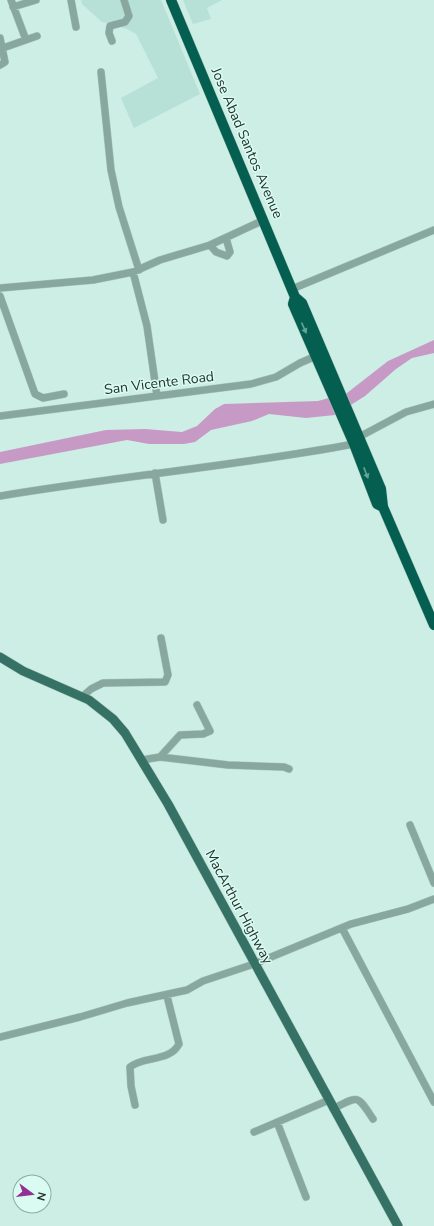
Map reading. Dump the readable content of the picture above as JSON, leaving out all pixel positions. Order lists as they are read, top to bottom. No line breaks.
{"streets":{"highway":["Jose Abad Santos Avenue"],"main road":["MacArthur Highway"],"street":["San Vicente Road"]},"crossings":[["Jose Abad Santos Avenue","San Vicente Road"]],"north":"right"}
